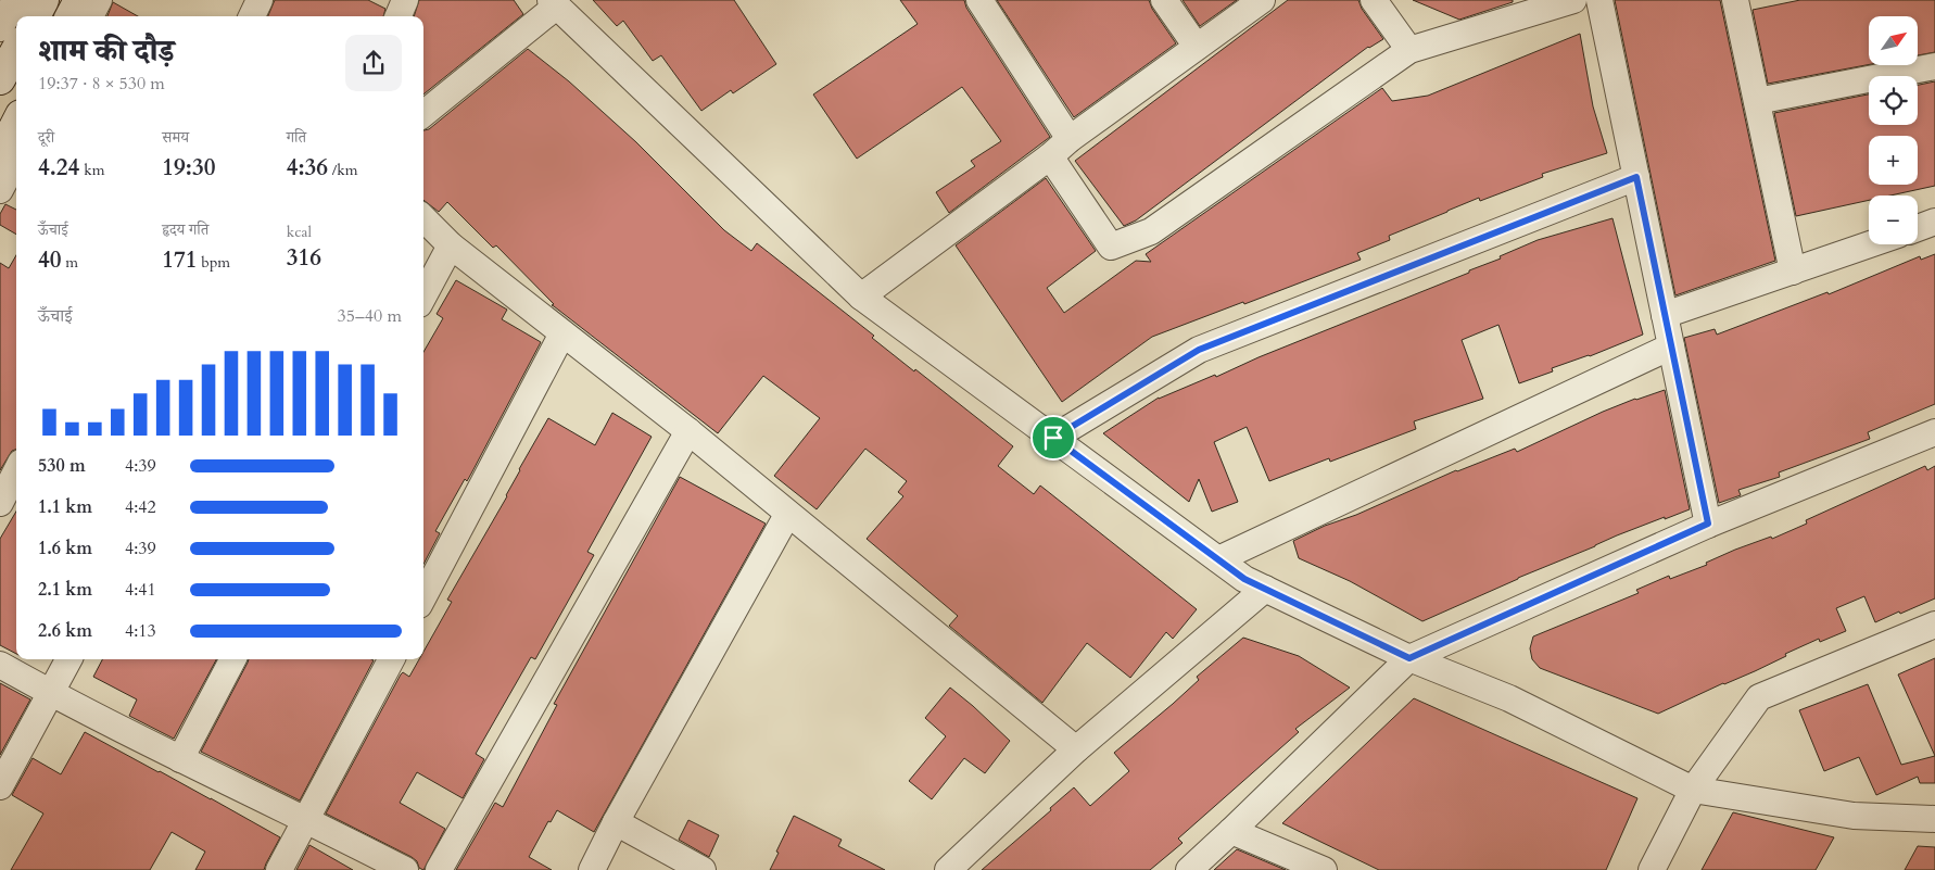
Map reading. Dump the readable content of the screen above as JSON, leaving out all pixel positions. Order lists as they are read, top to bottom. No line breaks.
{"north":"top right","page":{"map_buttons":["+","−"],"heading":["शाम की दौड़","19:37 · 8 × 530 m"],"stats":[["दूरी","4.24 km"],["समय","19:30"],["गति","4:36 /km"],["ऊँचाई","40 m"],["हृदय गति","171 bpm"],["kcal","316"]],"chart":["ऊँचाई","35–40 m"],"list":[{"name":"530 m","note":"4:39"},{"name":"1.1 km","note":"4:42"},{"name":"1.6 km","note":"4:39"},{"name":"2.1 km","note":"4:41"},{"name":"2.6 km","note":"4:13"}]}}
